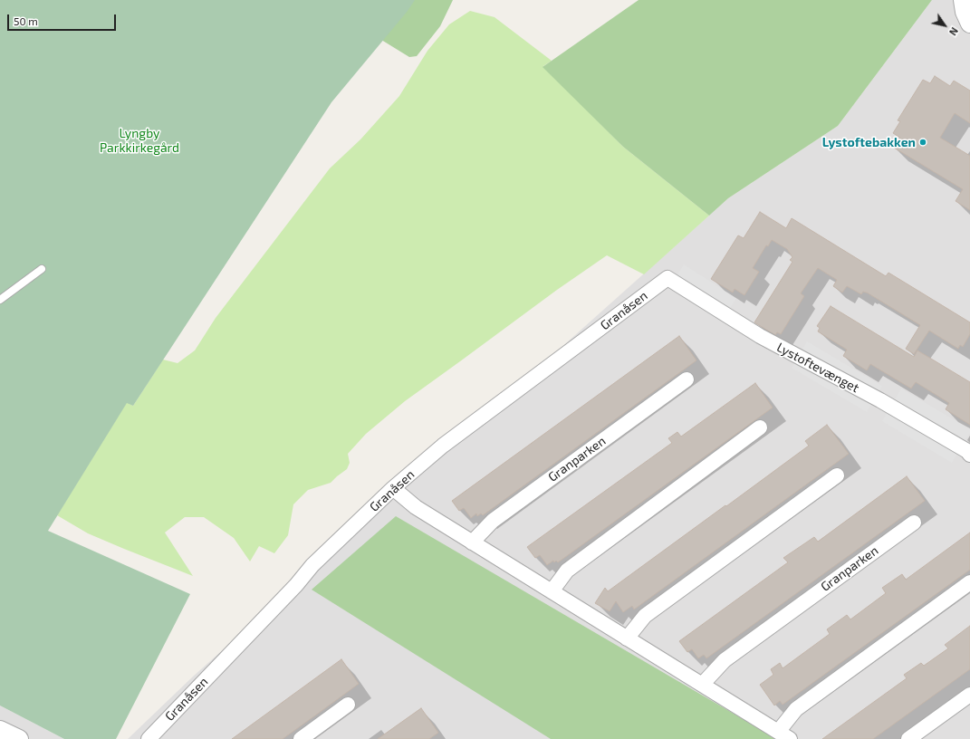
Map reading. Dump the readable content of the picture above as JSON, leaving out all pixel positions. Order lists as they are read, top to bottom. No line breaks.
{"streets":{"street":["Granåsen","Lystoftevænget","Granparken"]},"crossings":[["Granåsen","Lystoftevænget"]],"parks":["Lyngby Parkkirkegård"],"places":["Lystoftebakken"],"scale_bar":"50 m","north":"bottom right"}
